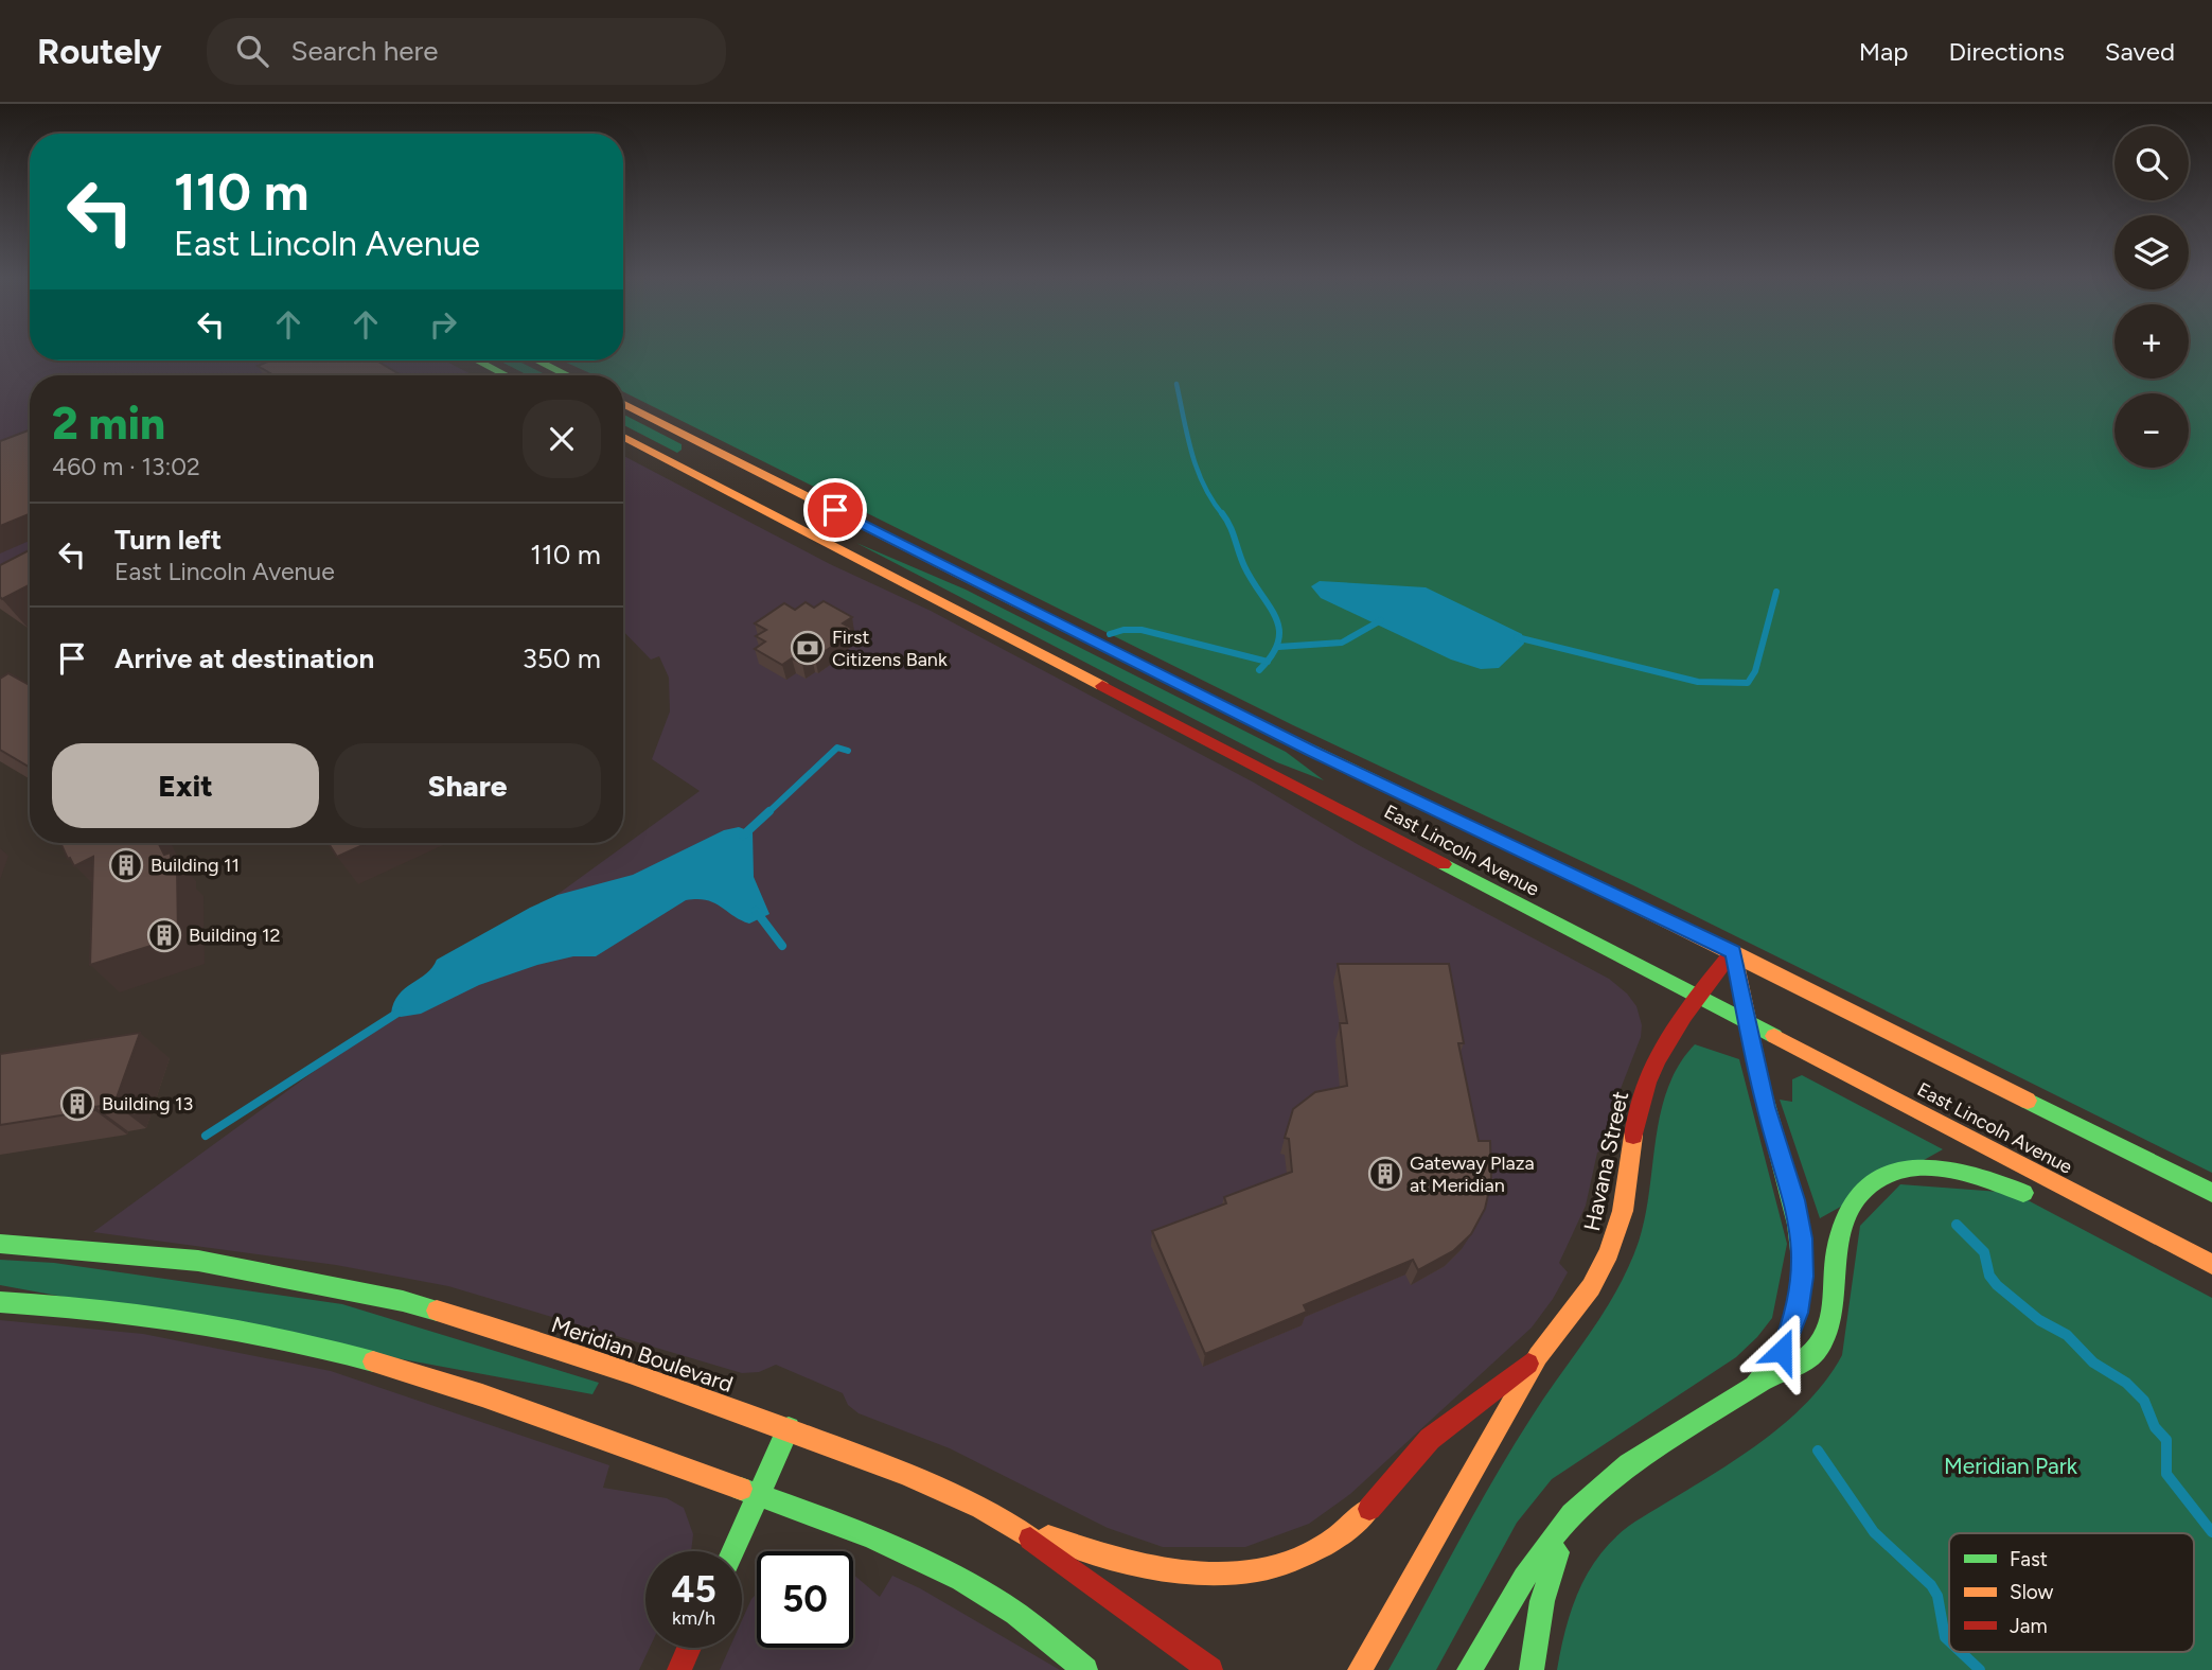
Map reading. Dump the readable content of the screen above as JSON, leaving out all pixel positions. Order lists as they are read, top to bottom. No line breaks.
{"streets":{"main road":["East Lincoln Avenue","Havana Street","Meridian Boulevard"]},"crossings":[["East Lincoln Avenue","Havana Street"]],"parks":["Meridian Park"],"places":{"bank":["First Citizens Bank"],"building":["Building 11","Building 12","Building 13","Gateway Plaza at Meridian"]},"legend":["Fast","Slow","Jam"],"page":{"header":"Routely","search":"Search here","nav":["Map","Directions","Saved"],"map_buttons":["+","−"],"turn":["110 m","East Lincoln Avenue"],"heading":["2 min","460 m · 13:02"],"list":[{"name":"Turn left","note":"East Lincoln Avenue","value":"110 m"},{"name":"Arrive at destination","value":"350 m"}],"buttons":["Exit","Share"],"speed":"45 km/h","limit":"50"}}
